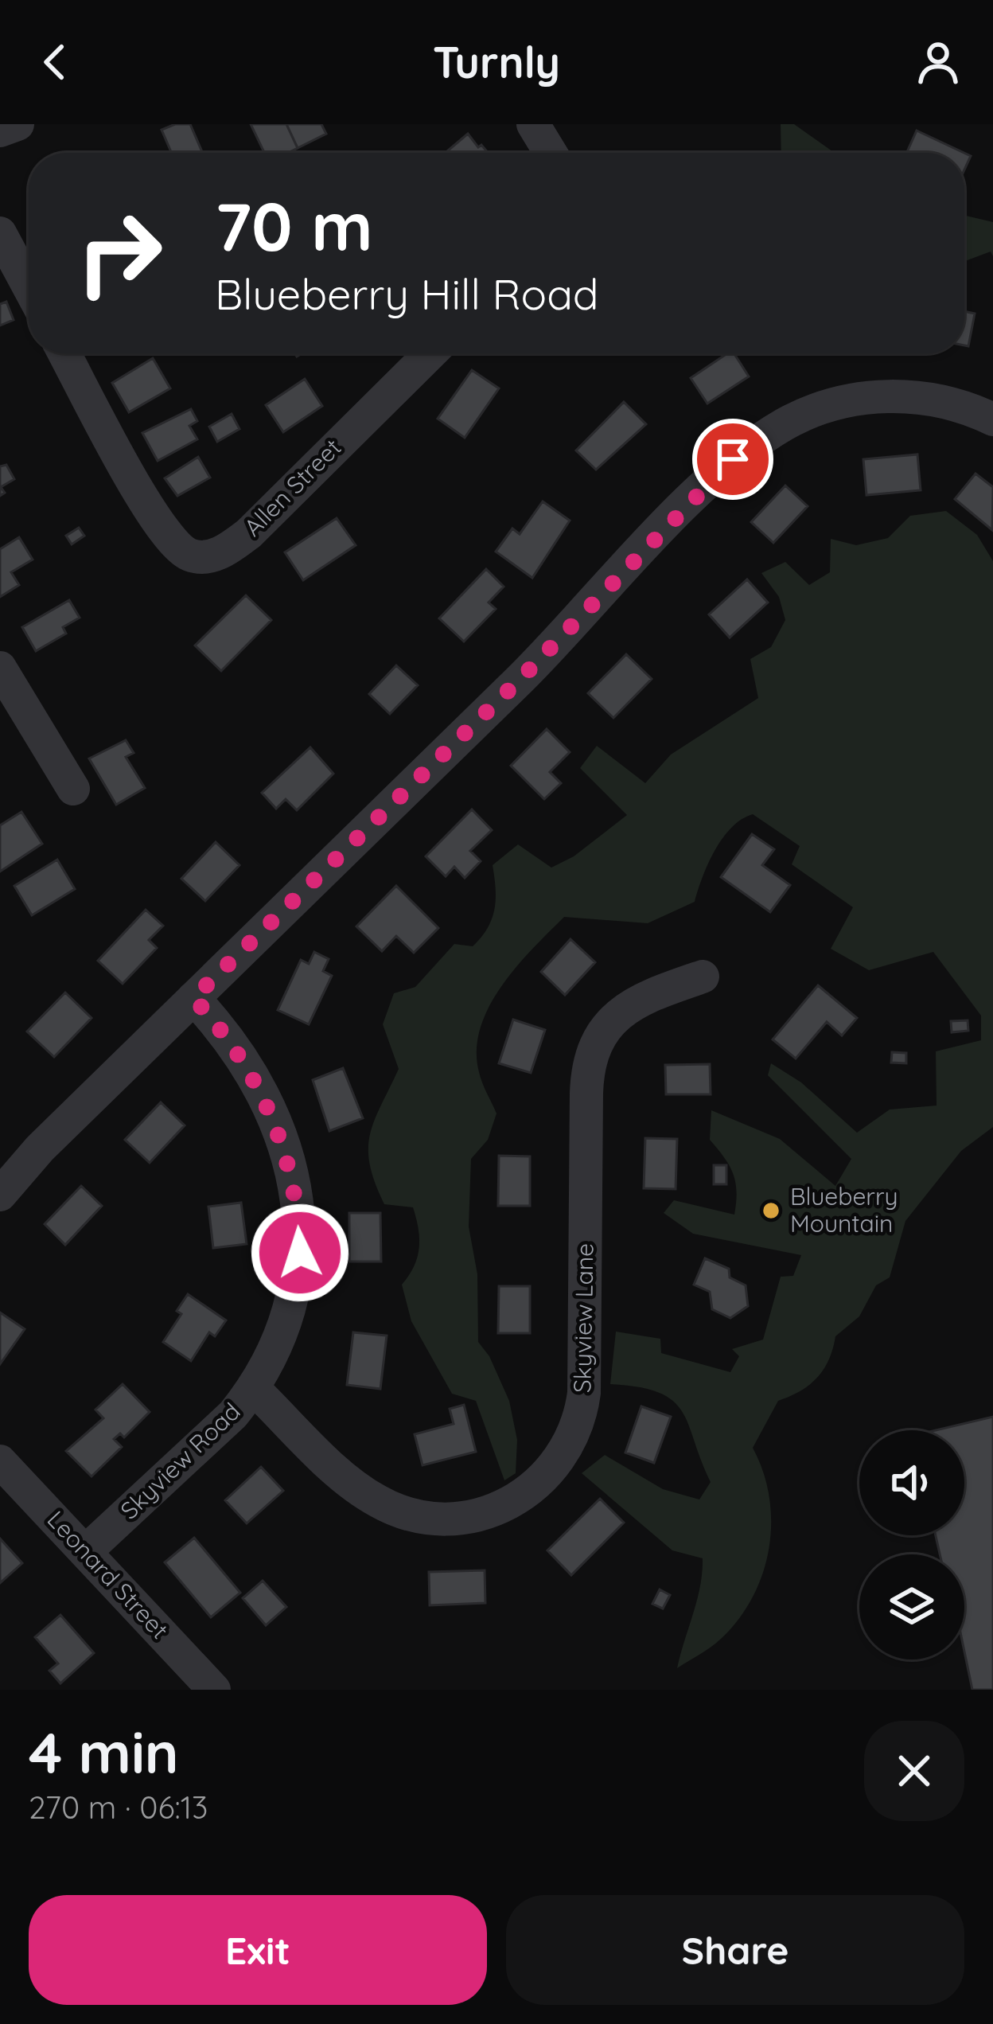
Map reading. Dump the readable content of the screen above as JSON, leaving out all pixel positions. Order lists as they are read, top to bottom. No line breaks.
{"streets":{"street":["Allen Street","Skyview Lane","Skyview Road","Leonard Street"]},"crossings":[["Skyview Lane","Skyview Road"],["Skyview Road","Leonard Street"]],"places":["Blueberry Mountain"],"page":{"header":"Turnly","turn":["70 m","Blueberry Hill Road"],"heading":["4 min","270 m · 06:13"],"buttons":["Exit","Share"]}}
